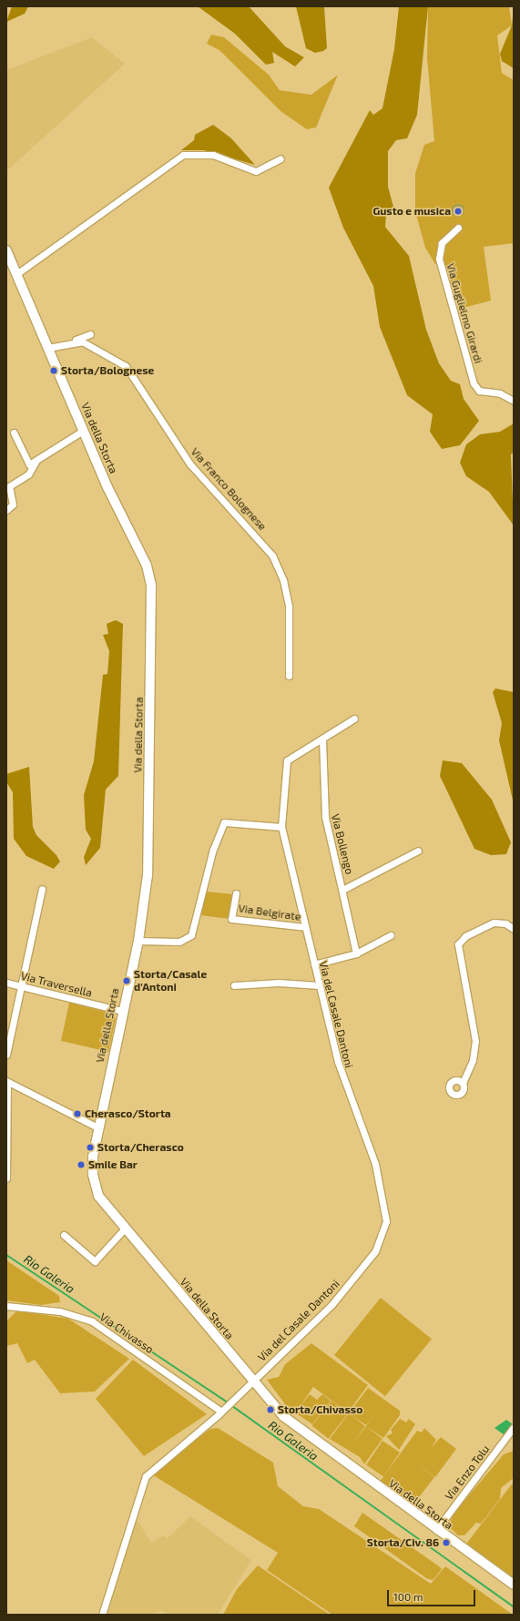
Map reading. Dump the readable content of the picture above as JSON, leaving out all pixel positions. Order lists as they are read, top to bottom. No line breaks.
{"streets":{"main road":["Via della Storta"],"street":["Via Guglielmo Girardi","Via Franco Bolognese","Via Bollengo","Via Belgirate","Via Traversella","Via del Casale Dantoni","Via Chivasso","Via Enzo Tolu"]},"crossings":[["Via della Storta","Via Franco Bolognese"],["Via della Storta","Via Traversella"],["Via della Storta","Via del Casale Dantoni"],["Via della Storta","Via Enzo Tolu"],["Via Bollengo","Via del Casale Dantoni"],["Via Belgirate","Via del Casale Dantoni"]],"water":["Rio Galeria"],"places":["Gusto e musica","Storta/Bolognese","Storta/Casale d'Antoni","Cherasco/Storta","Storta/Cherasco","Smile Bar","Storta/Chivasso","Storta/Civ. 86"],"scale_bar":"100 m"}
